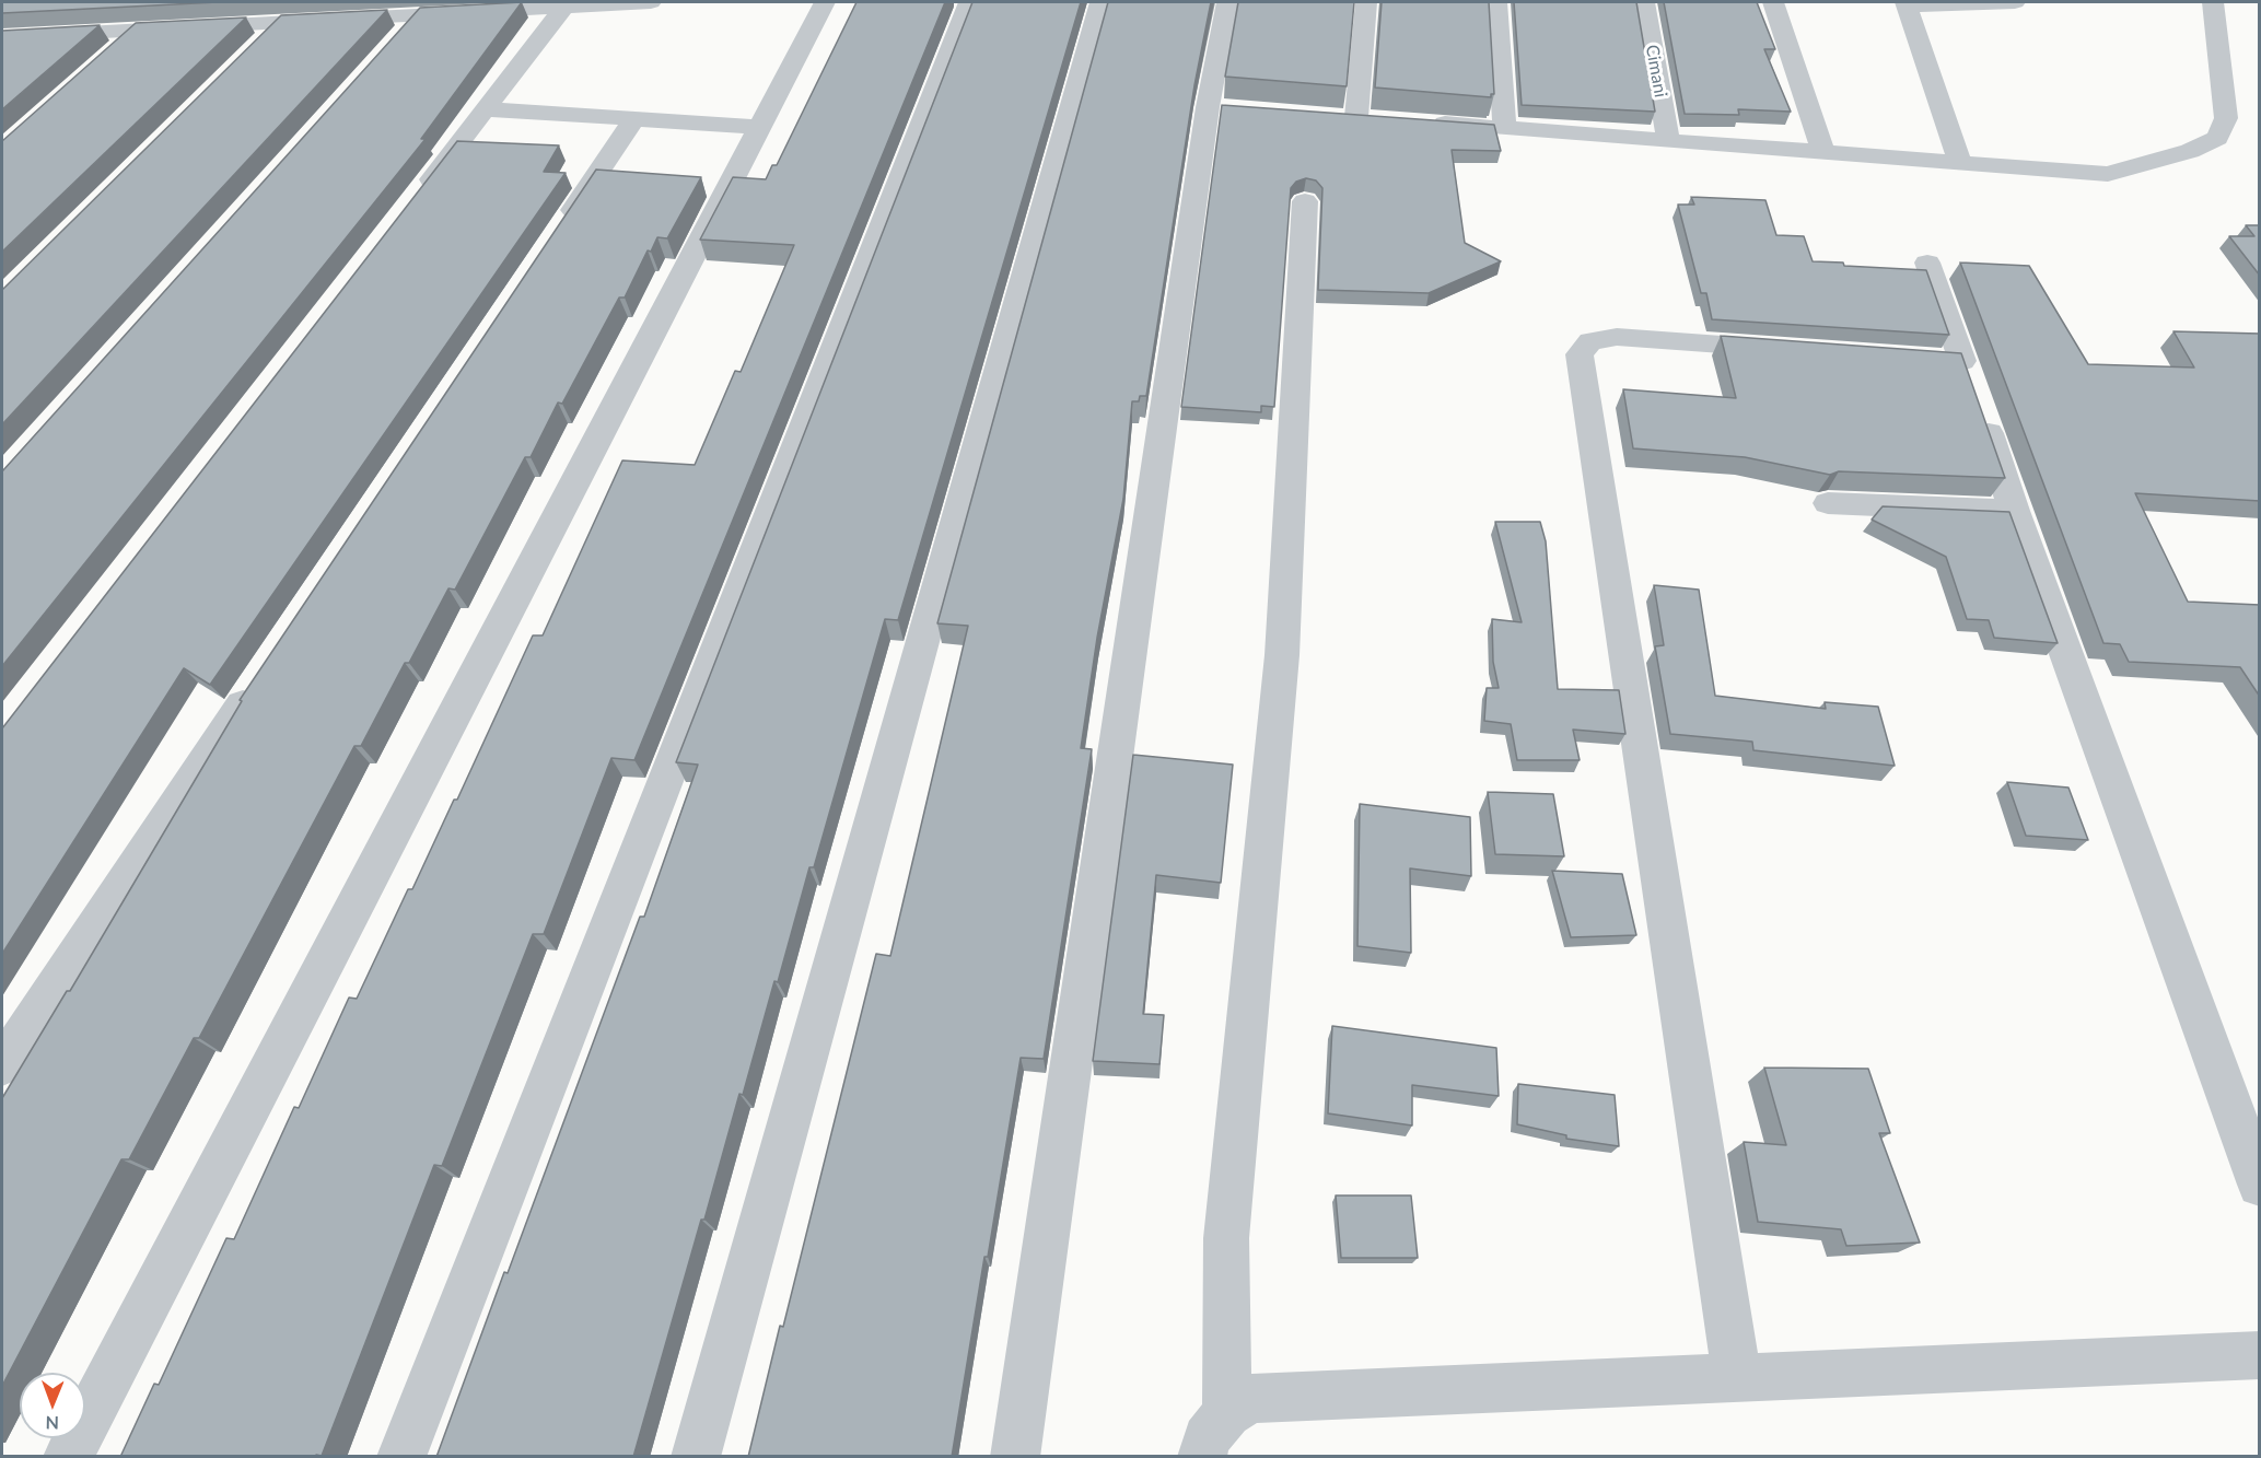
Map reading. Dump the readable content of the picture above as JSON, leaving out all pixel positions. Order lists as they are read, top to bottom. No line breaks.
{"streets":{"street":["Cimani"]},"north":"bottom"}
